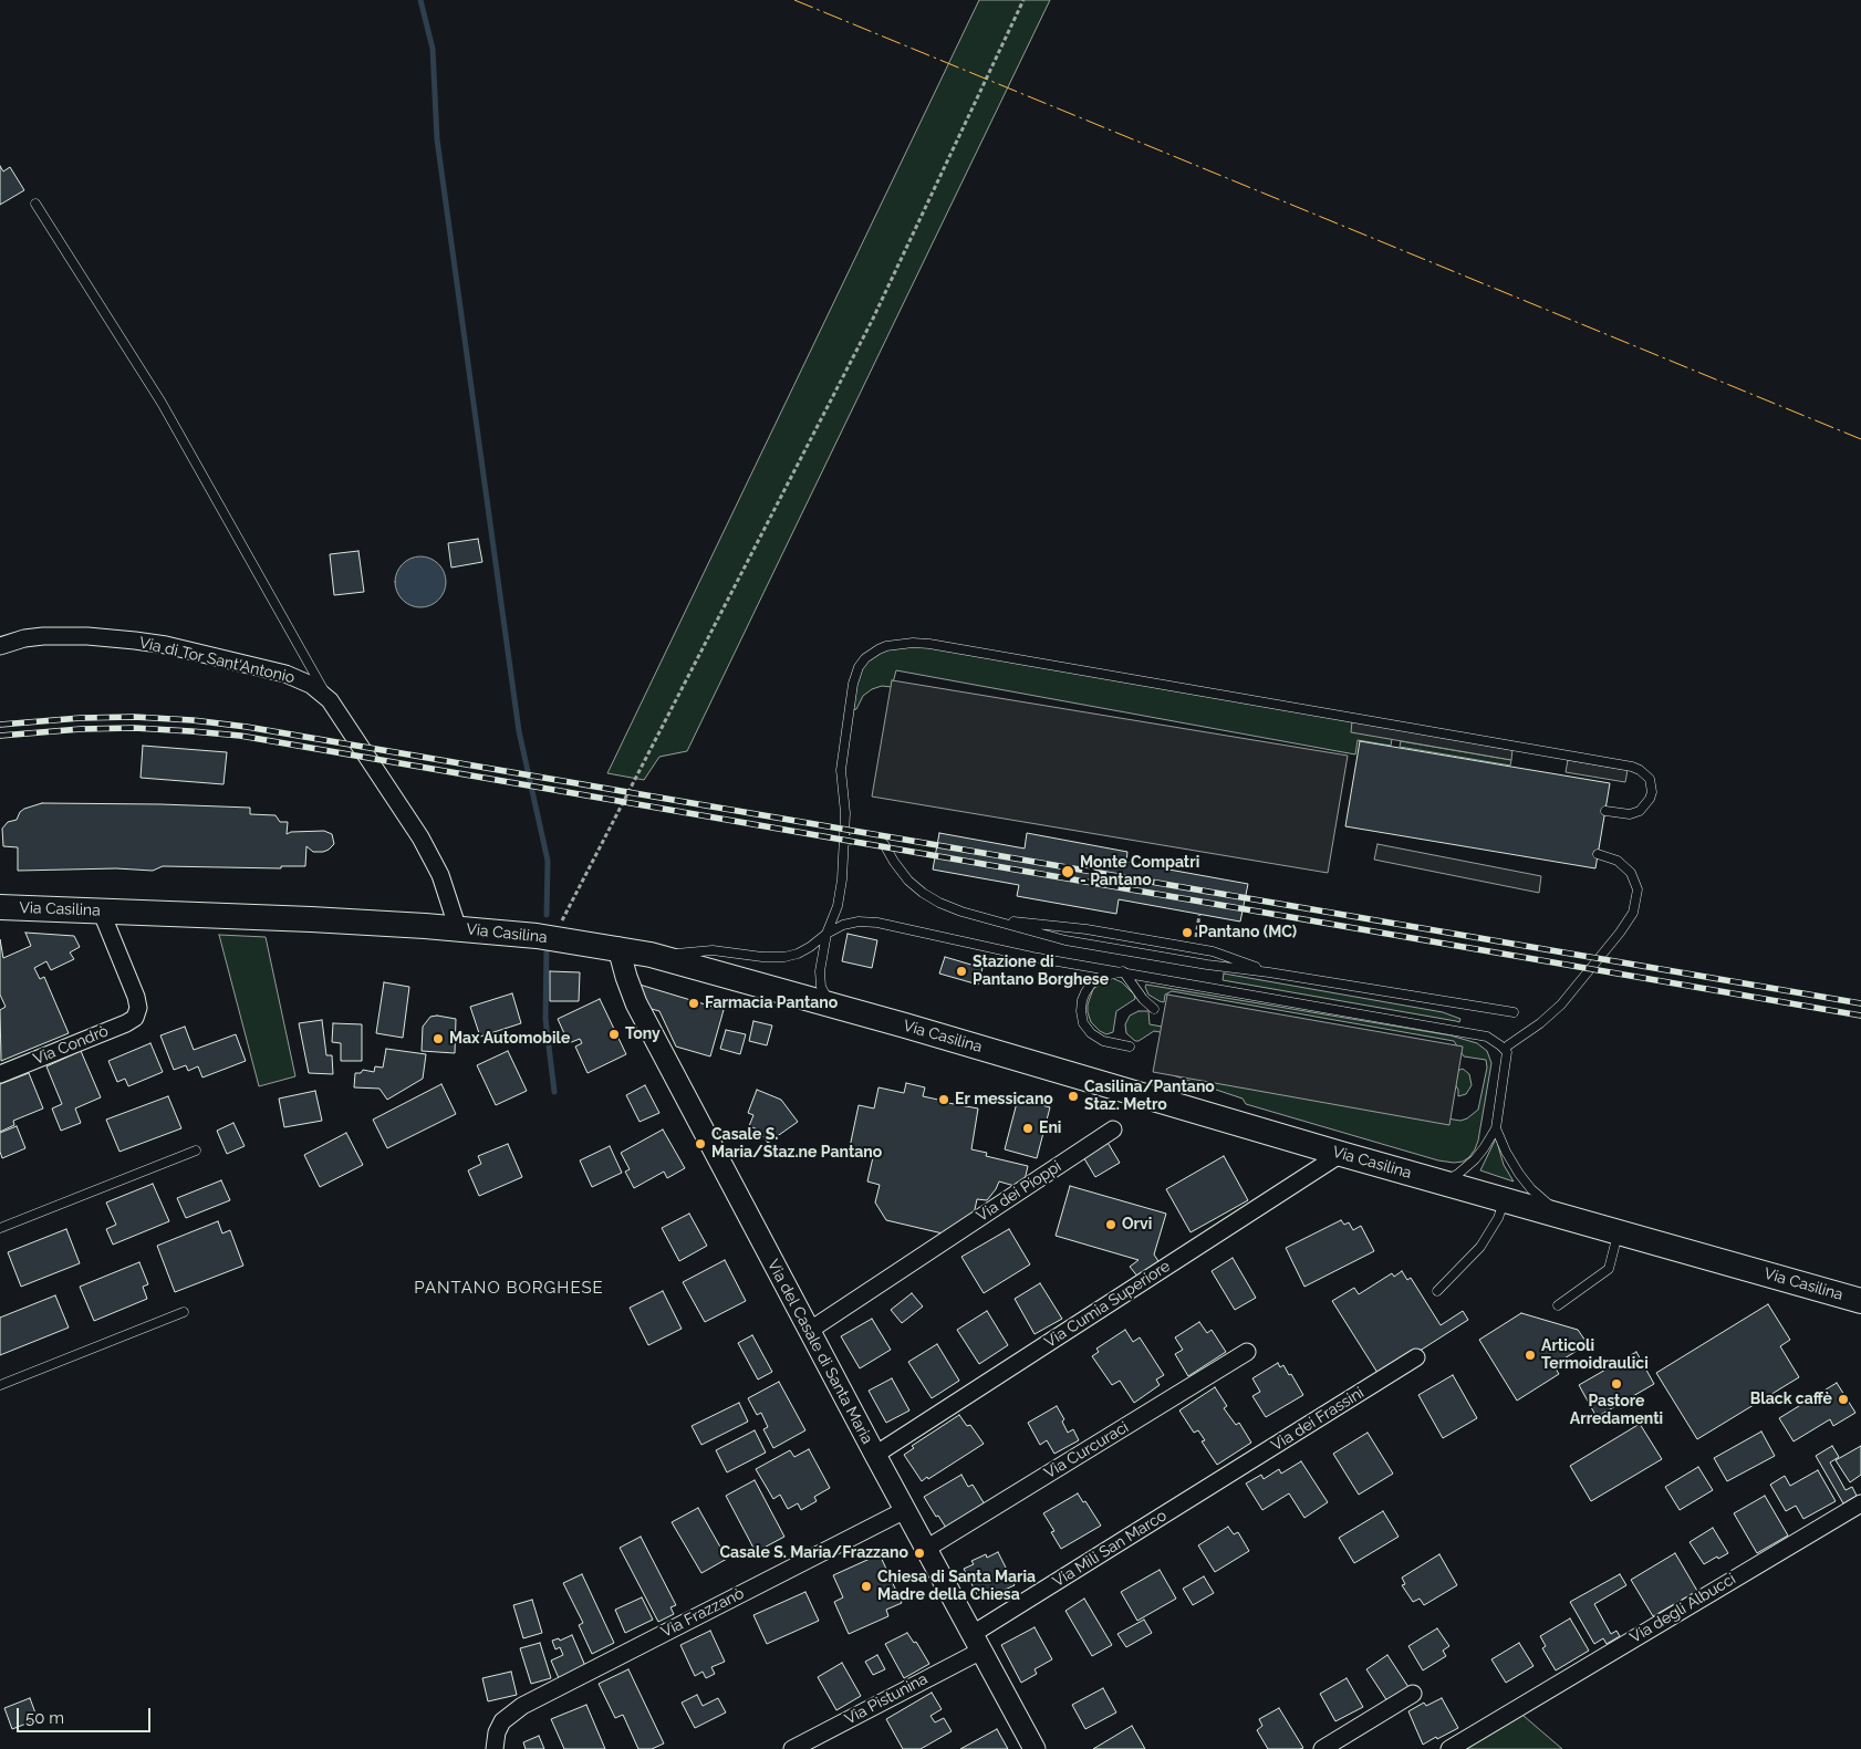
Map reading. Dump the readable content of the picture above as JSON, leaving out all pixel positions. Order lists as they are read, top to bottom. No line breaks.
{"streets":{"main road":["Via Casilina"],"street":["Via di Tor Sant'Antonio","Via Condrò","Via dei Pioppi","Via Cumia Superiore","Via del Casale di Santa Maria","Via dei Frassini","Via Curcuraci","Via Mili San Marco","Via degli Albucci","Via Frazzanò","Via Pistunina"]},"crossings":[["Via di Tor Sant'Antonio","Via Casilina"],["Via Casilina","Via Condrò"],["Via Casilina","Via Cumia Superiore"],["Via Casilina","Via del Casale di Santa Maria"],["Via dei Pioppi","Via del Casale di Santa Maria"],["Via Cumia Superiore","Via del Casale di Santa Maria"],["Via del Casale di Santa Maria","Via Curcuraci"],["Via del Casale di Santa Maria","Via Mili San Marco"],["Via del Casale di Santa Maria","Via Frazzanò"],["Via del Casale di Santa Maria","Via Pistunina"],["Via dei Frassini","Via Mili San Marco"],["Via Mili San Marco","Via Pistunina"]],"districts":["PANTANO BORGHESE"],"places":["Monte Compatri - Pantano","Pantano (MC)","Stazione di Pantano Borghese","Farmacia Pantano","Tony","Max Automobile","Casilina/Pantano Staz. Metro","Er messicano","Eni","Casale S. Maria/Staz.ne Pantano","Orvi","Articoli Termoidraulici","Pastore Arredamenti","Black caffè","Casale S. Maria/Frazzano","Chiesa di Santa Maria Madre della Chiesa"],"scale_bar":"50 m"}
